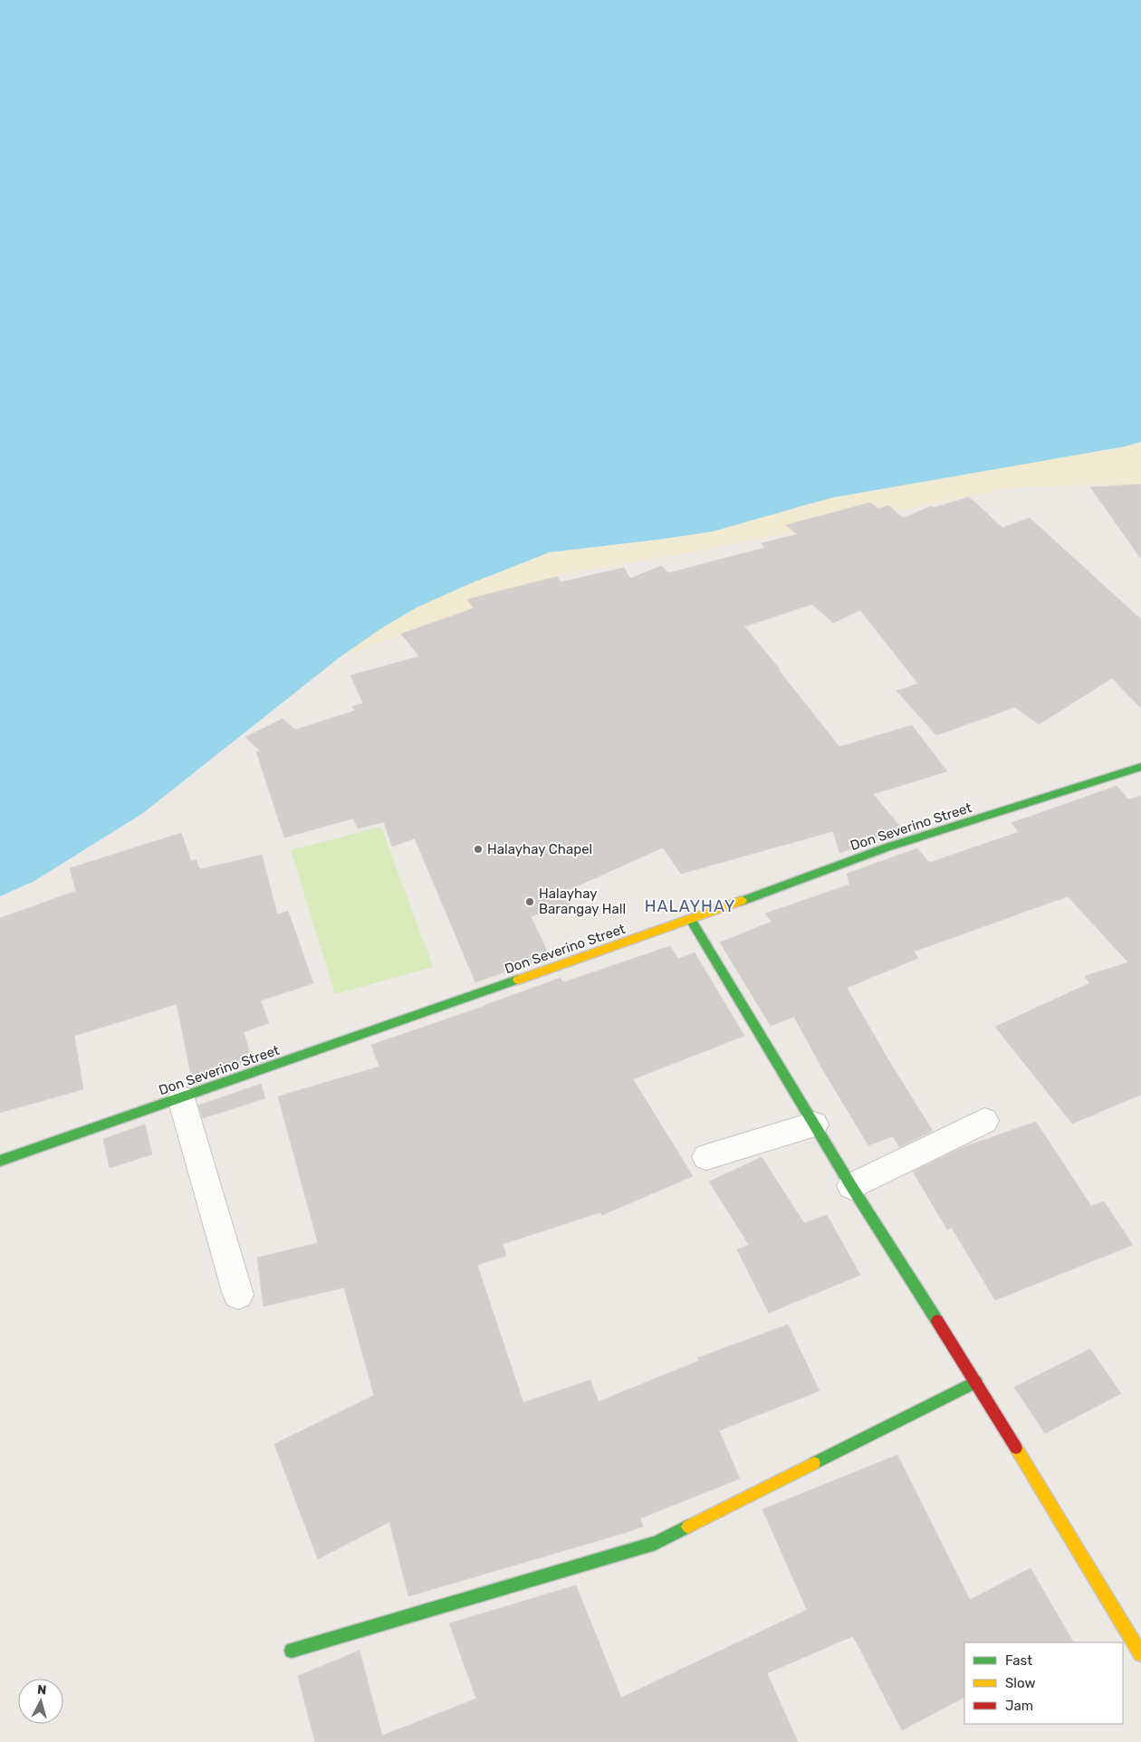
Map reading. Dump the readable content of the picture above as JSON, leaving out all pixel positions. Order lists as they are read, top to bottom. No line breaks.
{"streets":{"street":["Don Severino Street"]},"districts":["HALAYHAY"],"places":["Halayhay Chapel","Halayhay Barangay Hall"],"legend":["Fast","Slow","Jam"],"north":"top"}
